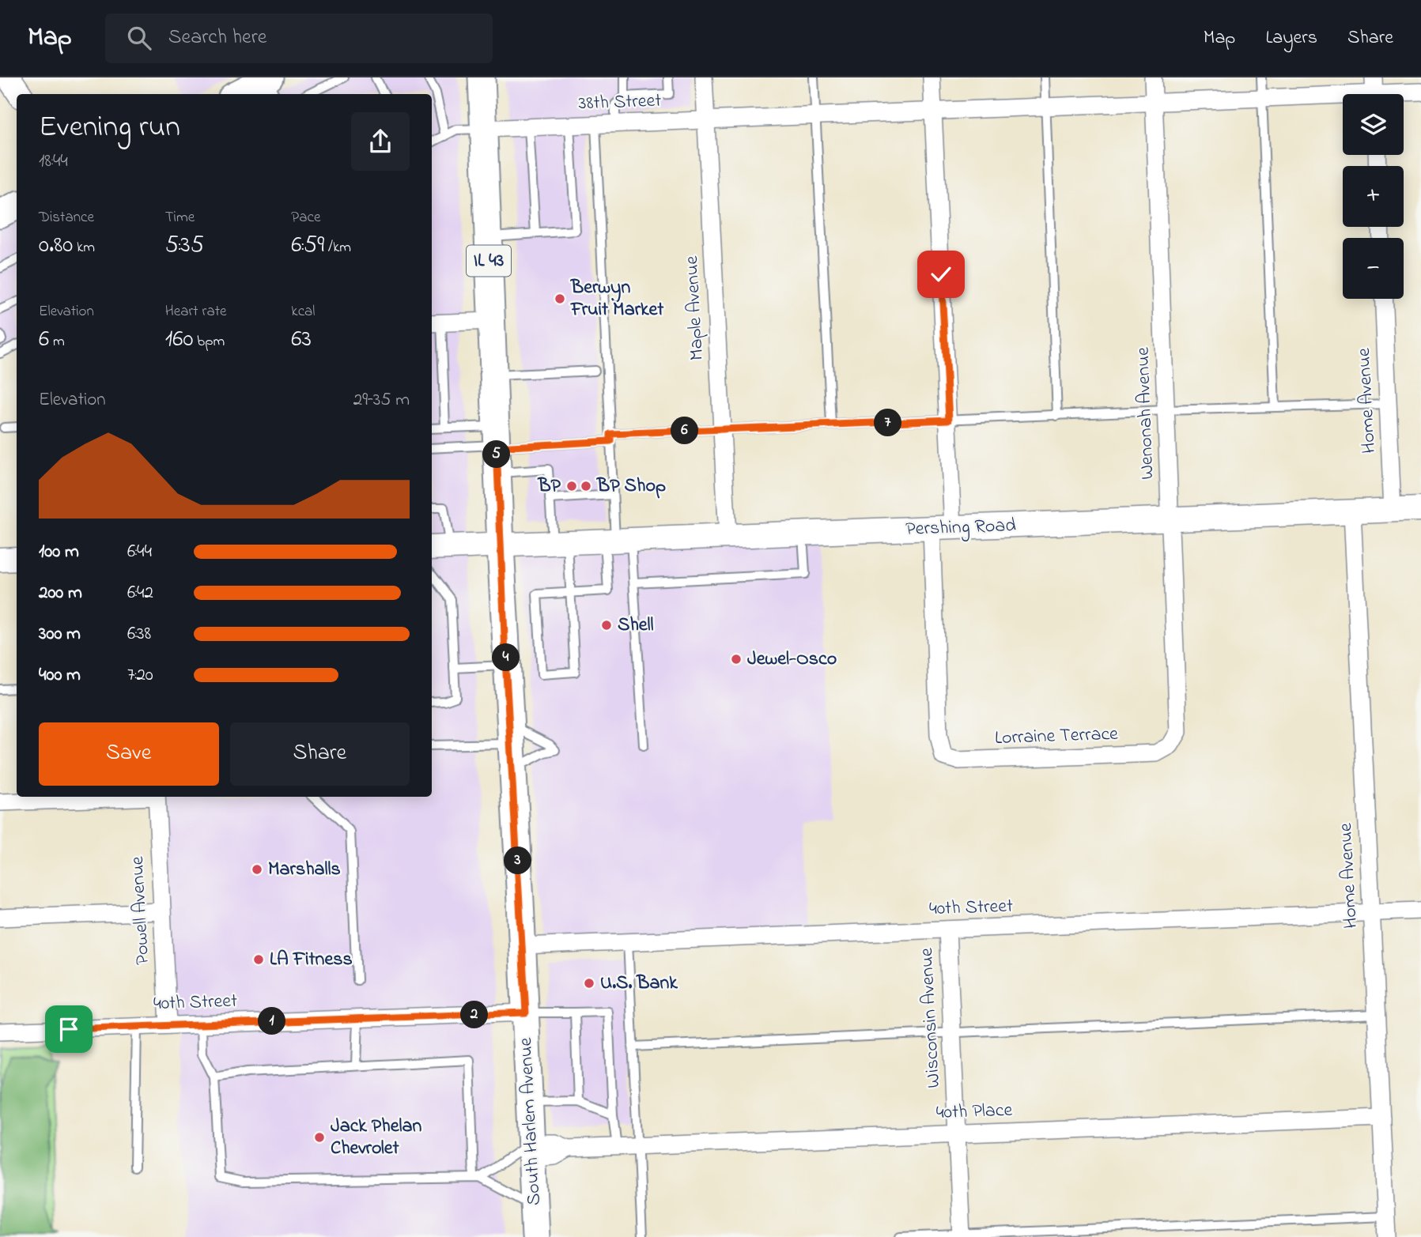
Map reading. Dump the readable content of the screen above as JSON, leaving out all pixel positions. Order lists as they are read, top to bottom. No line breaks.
{"streets":{"main road":["IL 43","Pershing Road","South Harlem Avenue"],"street":["38th Street","Maple Avenue","Home Avenue","Wenonah Avenue","Lorraine Terrace","40th Street","Powell Avenue","Wisconsin Avenue","40th Place"]},"crossings":[["38th Street","Maple Avenue"],["38th Street","Wenonah Avenue"],["38th Street","South Harlem Avenue"],["Maple Avenue","Pershing Road"],["Home Avenue","Pershing Road"],["Home Avenue","40th Street"],["Home Avenue","40th Place"],["Wenonah Avenue","Pershing Road"],["Wenonah Avenue","Lorraine Terrace"],["Pershing Road","Lorraine Terrace"],["Pershing Road","South Harlem Avenue"],["40th Street","Powell Avenue"],["40th Street","Wisconsin Avenue"],["40th Street","South Harlem Avenue"],["Wisconsin Avenue","40th Place"],["40th Place","South Harlem Avenue"]],"places":["Berwyn Fruit Market","BP","BP Shop","Shell","Jewel-Osco","Marshalls","LA Fitness","U.S. Bank","Jack Phelan Chevrolet"],"page":{"header":"Map","search":"Search here","nav":["Map","Layers","Share"],"map_buttons":["+","−"],"heading":["Evening run","18:44"],"stats":[["Distance","0.80 km"],["Time","5:35"],["Pace","6:59 /km"],["Elevation","6 m"],["Heart rate","160 bpm"],["kcal","63"]],"chart":["Elevation","29–35 m"],"pins":["7","6","5","4","3","2","1"],"list":[{"name":"100 m","note":"6:44"},{"name":"200 m","note":"6:42"},{"name":"300 m","note":"6:38"},{"name":"400 m","note":"7:20"}],"buttons":["Save","Share"]}}
